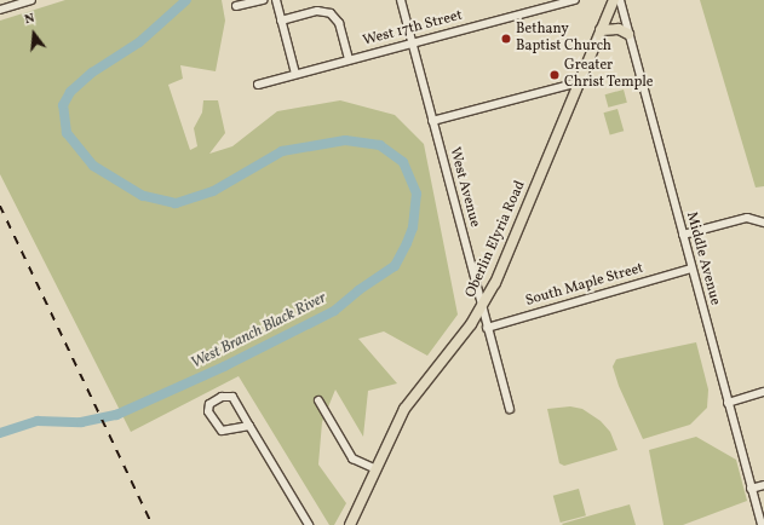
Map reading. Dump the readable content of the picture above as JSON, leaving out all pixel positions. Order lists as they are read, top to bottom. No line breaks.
{"streets":{"main road":["Oberlin Elyria Road"],"street":["West 17th Street","West Avenue","Middle Avenue","South Maple Street"]},"crossings":[["West 17th Street","West Avenue"],["West Avenue","Oberlin Elyria Road"],["West Avenue","South Maple Street"],["Middle Avenue","South Maple Street"]],"water":["West Branch Black River"],"places":["Bethany Baptist Church","Greater Christ Temple"],"north":"top"}
